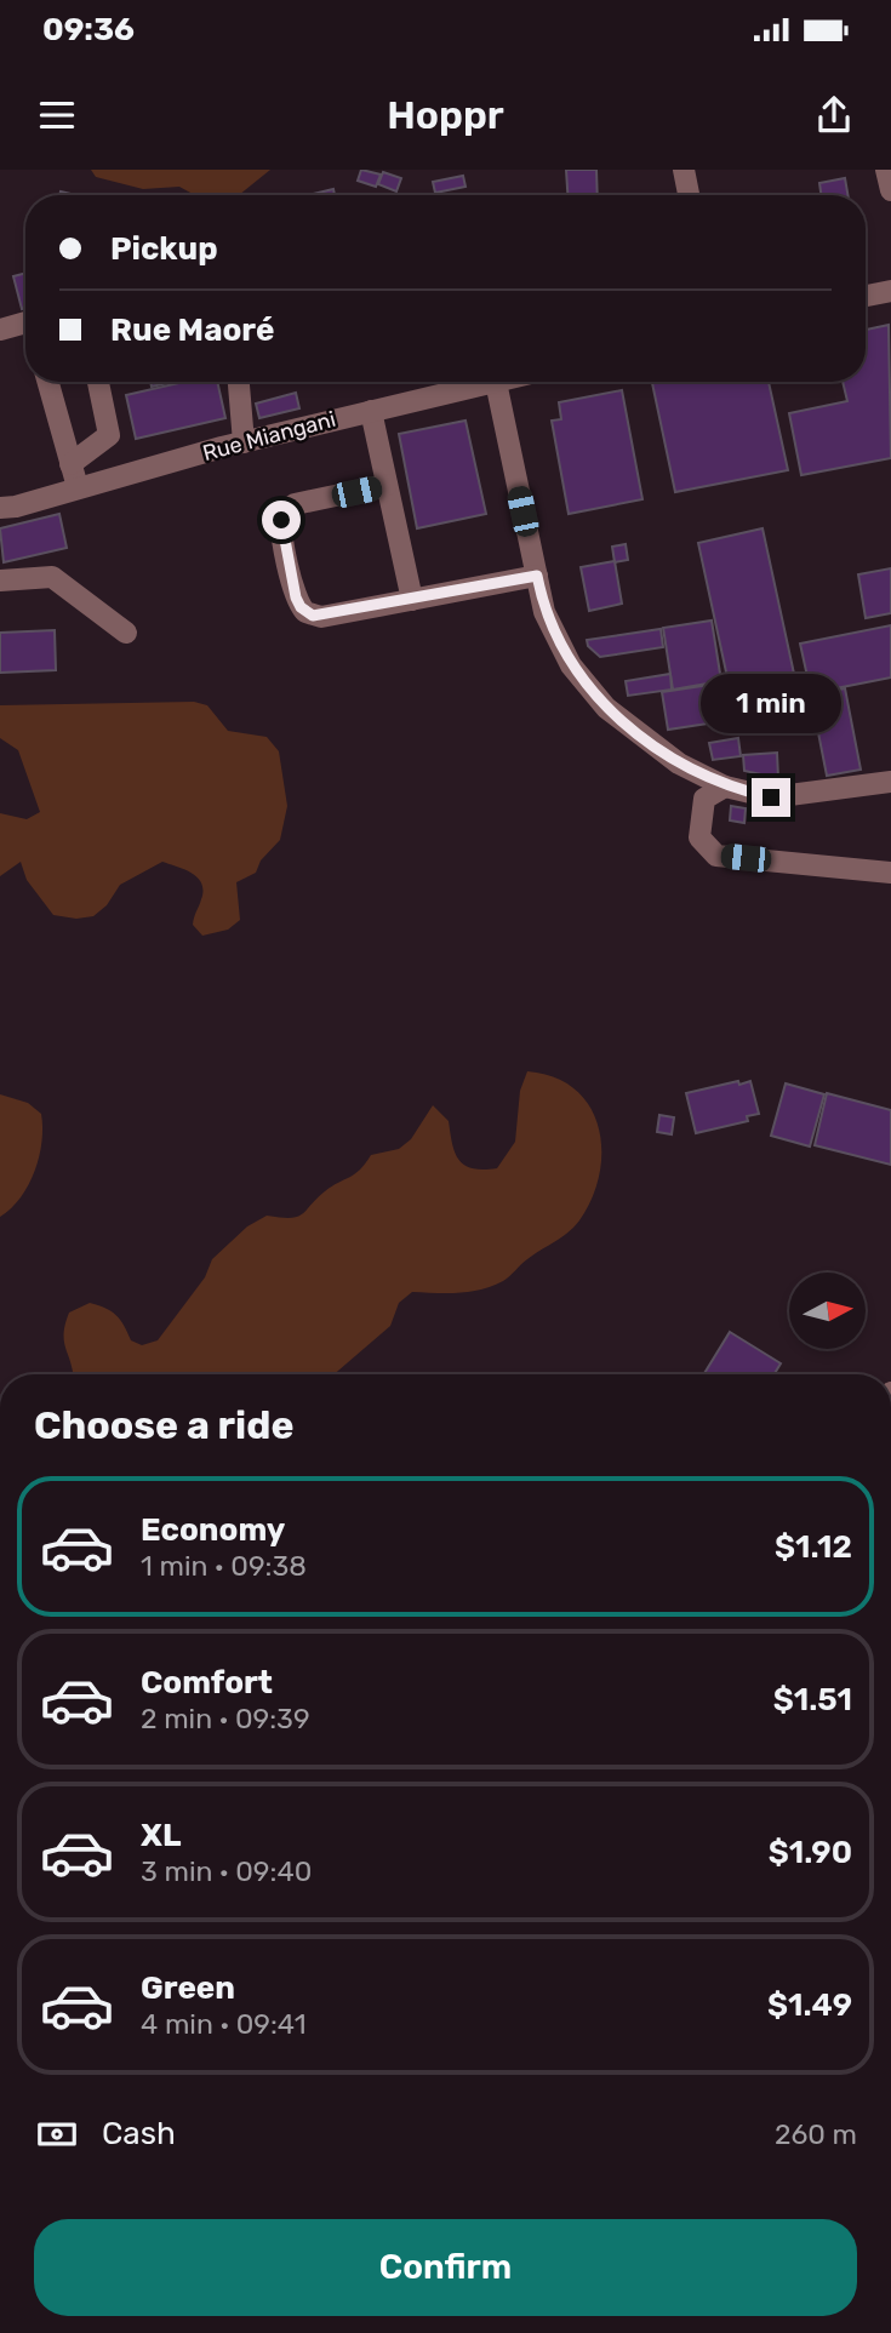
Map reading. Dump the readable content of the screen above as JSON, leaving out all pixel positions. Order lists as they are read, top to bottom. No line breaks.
{"streets":{"street":["Rue Miangani"]},"north":"right","page":{"status":"09:36","header":"Hoppr","banner":["Pickup","Rue Maoré"],"bubble":"1 min","heading":"Choose a ride","list":[{"name":"Economy","note":"1 min · 09:38","value":"$1.12"},{"name":"Comfort","note":"2 min · 09:39","value":"$1.51"},{"name":"XL","note":"3 min · 09:40","value":"$1.90"},{"name":"Green","note":"4 min · 09:41","value":"$1.49"}],"pay":["Cash","260 m"],"buttons":"Confirm"}}
